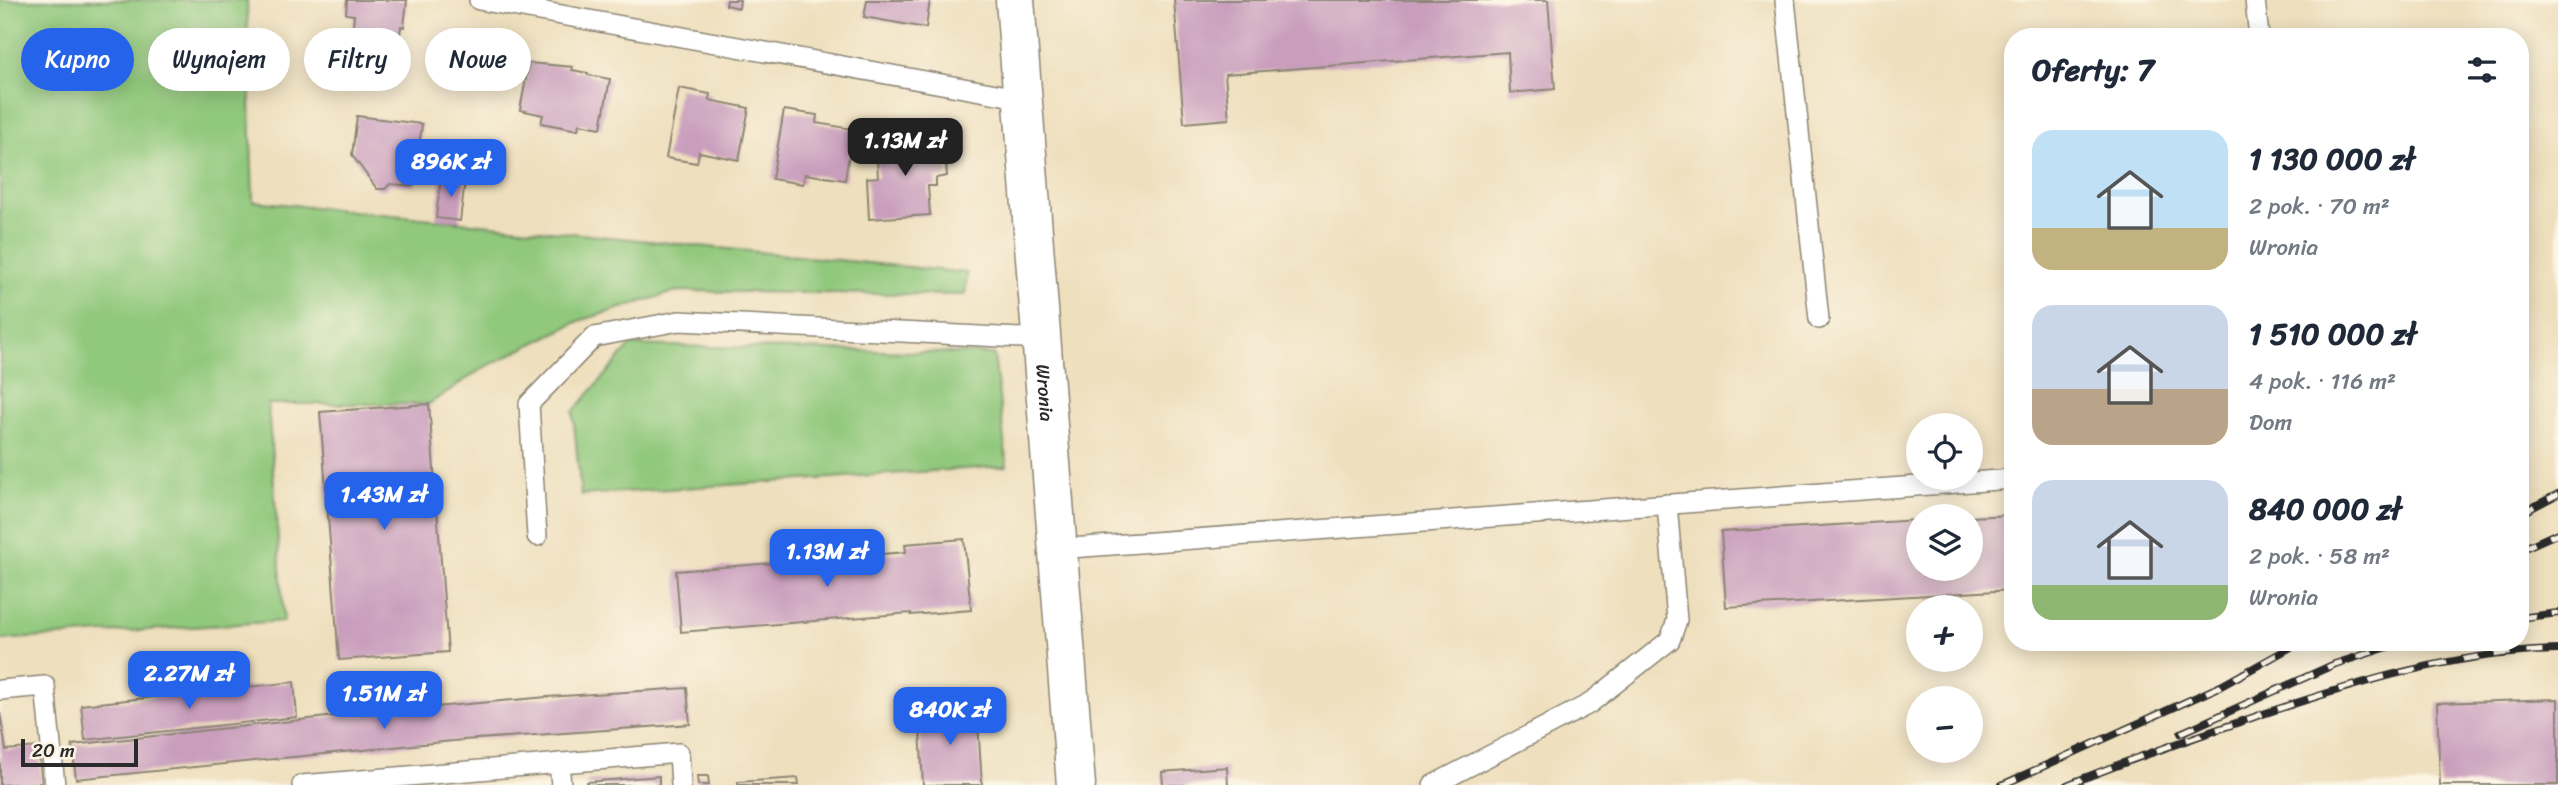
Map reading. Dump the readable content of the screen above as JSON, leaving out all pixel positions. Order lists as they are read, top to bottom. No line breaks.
{"streets":{"street":["Wronia"]},"scale_bar":"20 m","page":{"chip":["Kupno","Wynajem","Filtry","Nowe"],"heading":"Oferty: 7","list":[{"name":"1 130 000 zł","note":"2 pok. · 70 m² · Wronia"},{"name":"1 510 000 zł","note":"4 pok. · 116 m² · Dom"},{"name":"840 000 zł","note":"2 pok. · 58 m² · Wronia"}],"price":["1.13M zł","896K zł","1.43M zł","1.13M zł","2.27M zł","1.51M zł","840K zł"],"map_buttons":["+","−"],"scale":"20 m"}}
